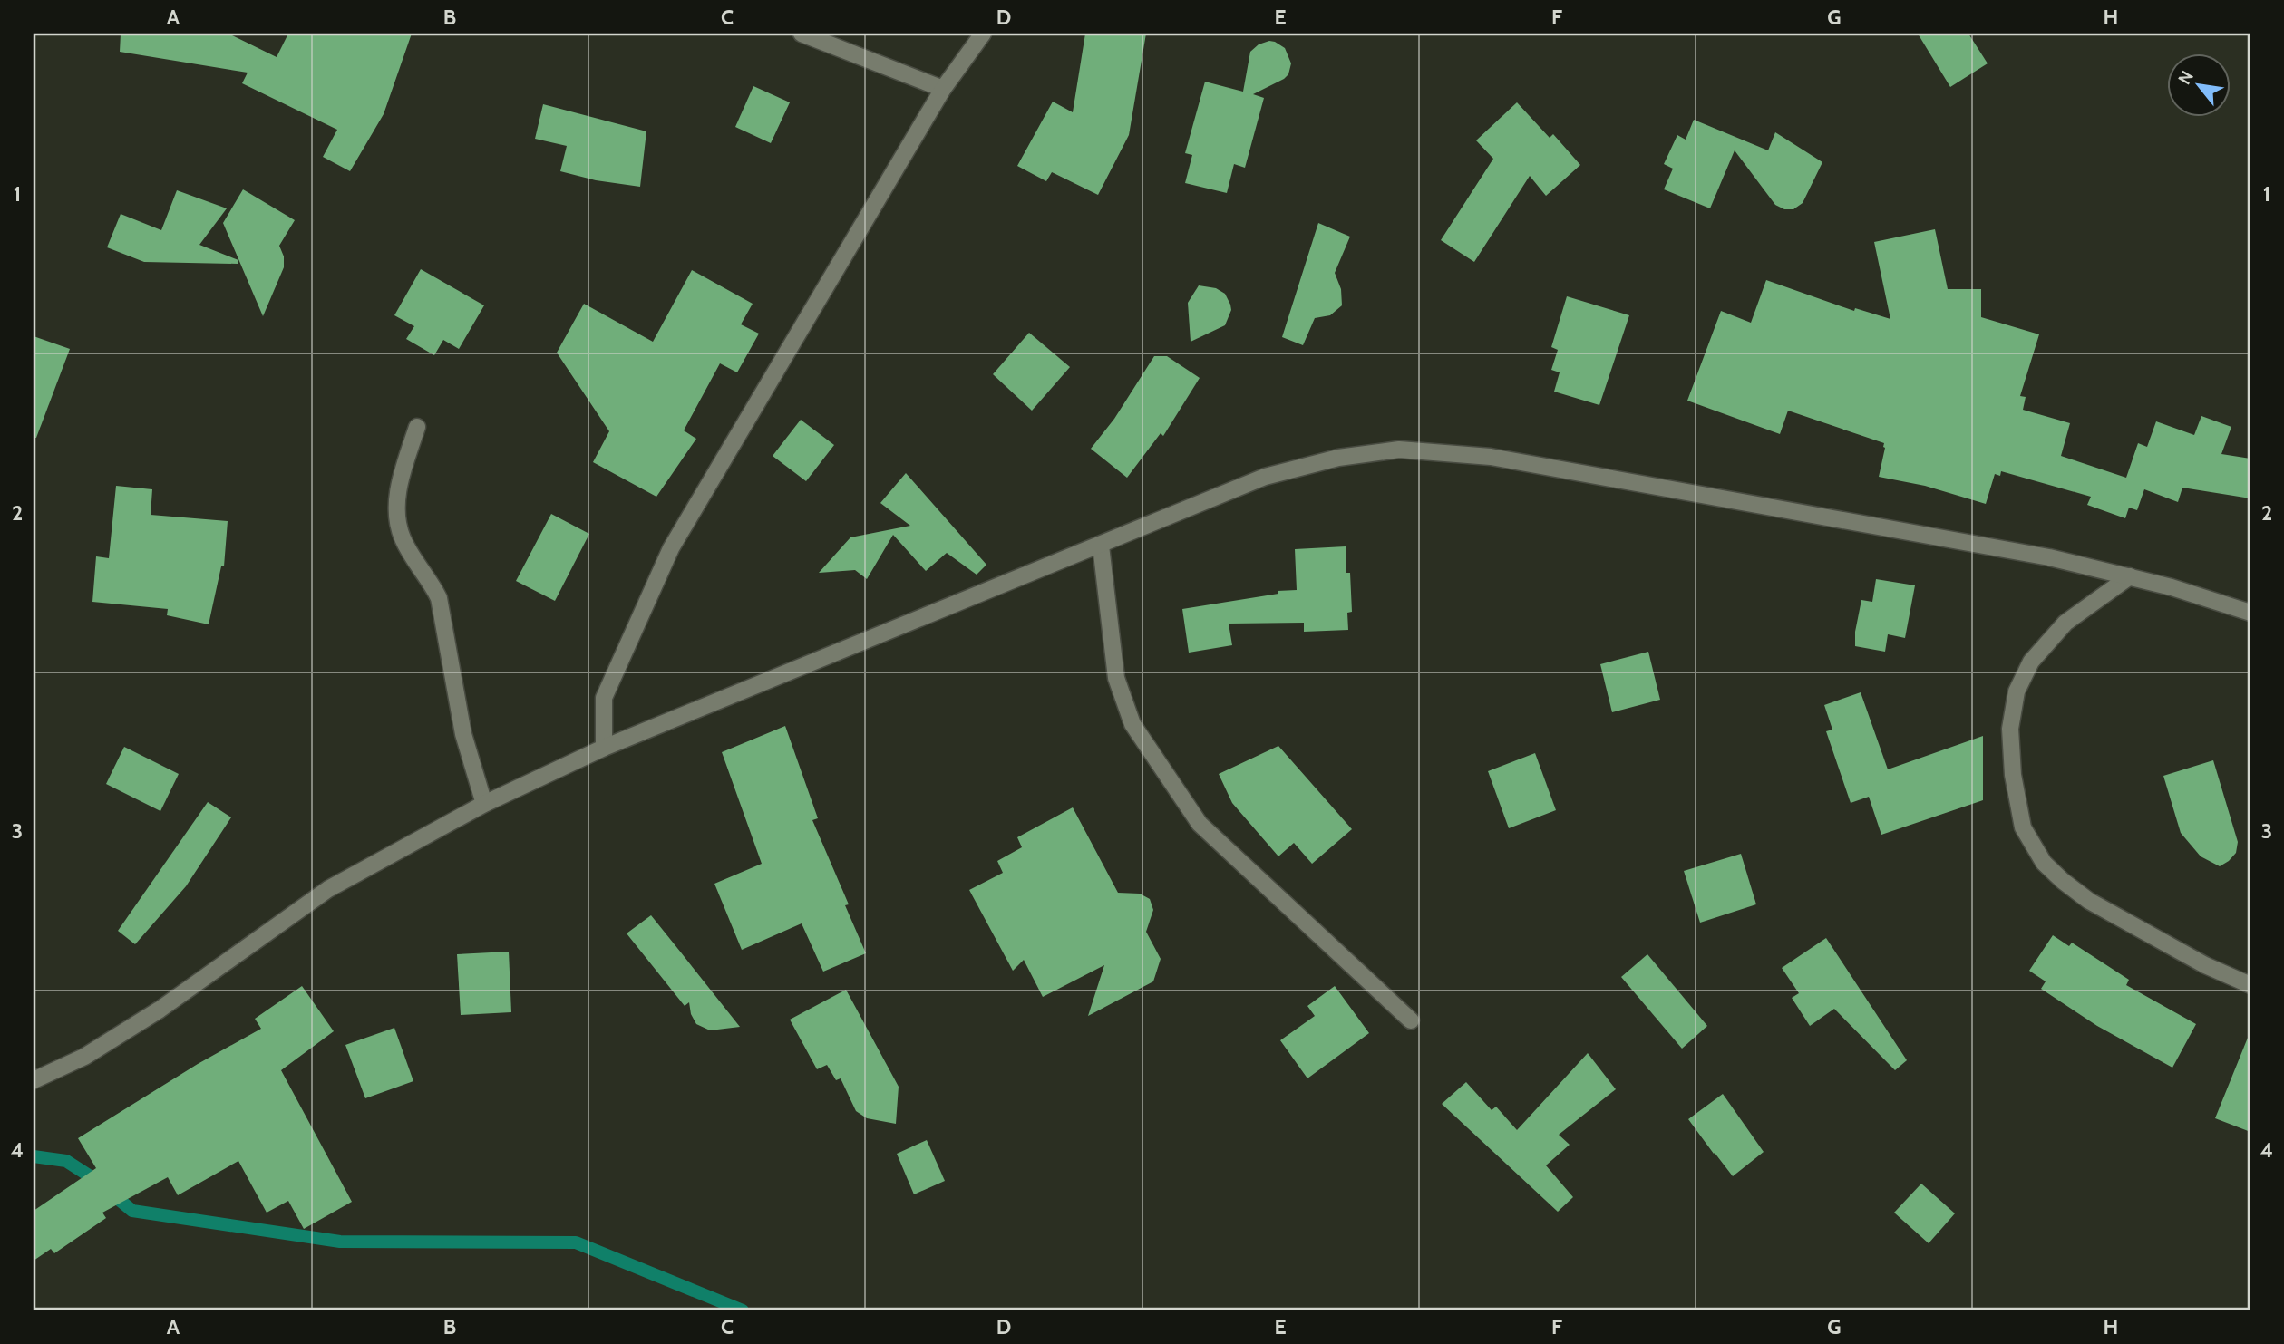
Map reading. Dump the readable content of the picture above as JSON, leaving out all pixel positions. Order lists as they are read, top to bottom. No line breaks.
{"north":"top left","grid":{"columns":["A","B","C","D","E","F","G","H"],"rows":["1","2","3","4"]}}
